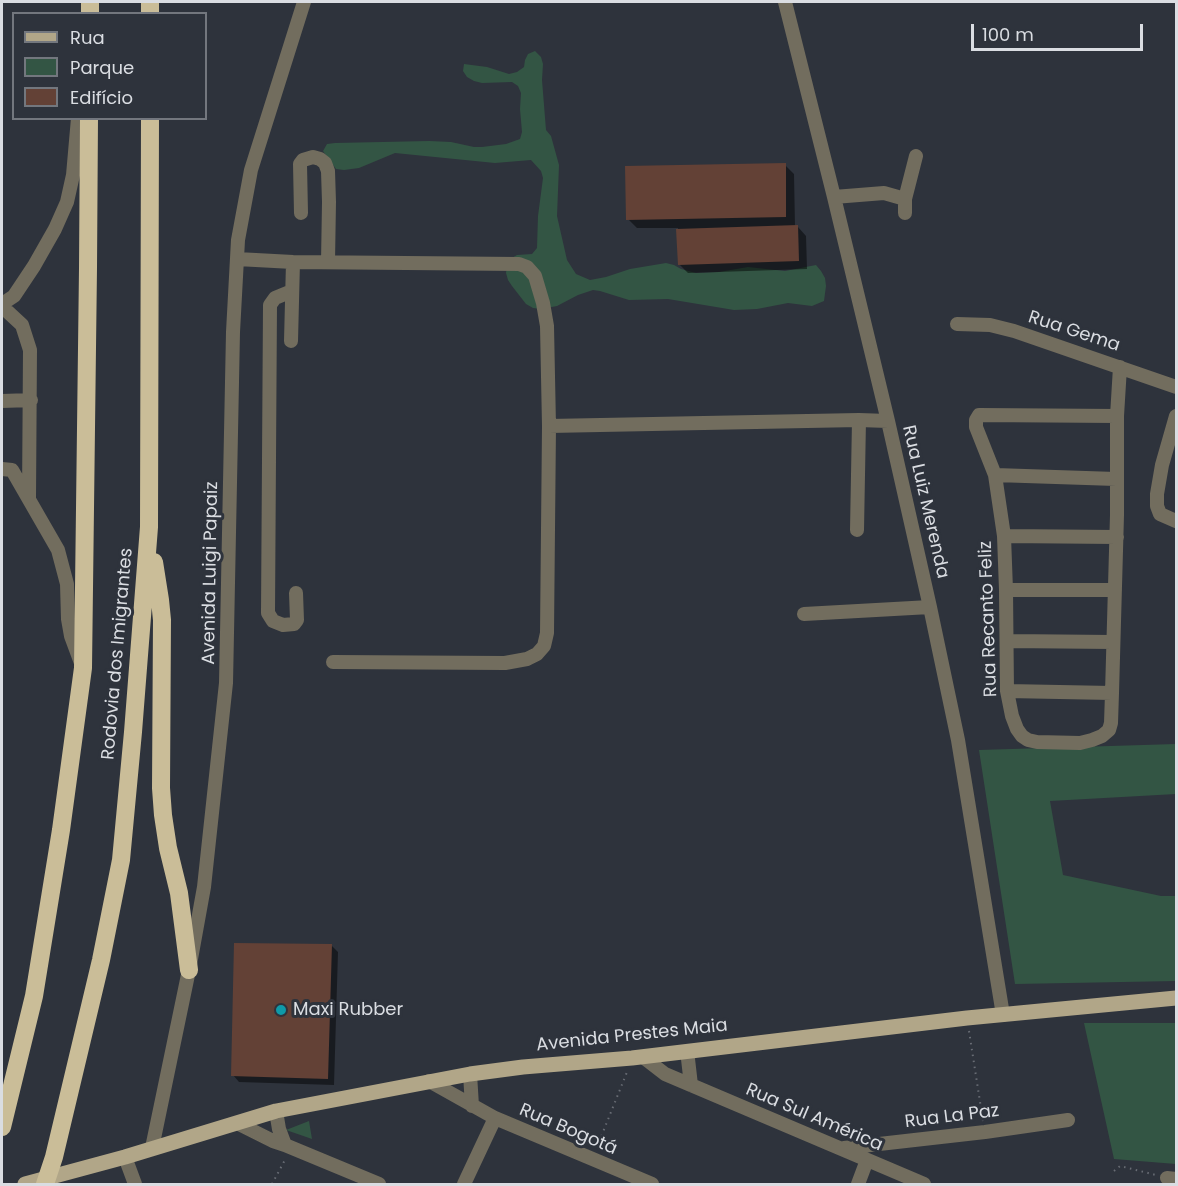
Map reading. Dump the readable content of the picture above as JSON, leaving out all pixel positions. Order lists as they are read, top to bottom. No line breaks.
{"streets":{"highway":["Rodovia dos Imigrantes"],"main road":["Avenida Prestes Maia"],"street":["Rua Gema","Rua Luiz Merenda","Avenida Luigi Papaiz","Rua Recanto Feliz","Rua La Paz","Rua Sul América","Rua Bogotá"]},"crossings":[["Rua Gema","Rua Recanto Feliz"],["Rua Luiz Merenda","Avenida Prestes Maia"],["Avenida Luigi Papaiz","Avenida Prestes Maia"],["Avenida Prestes Maia","Rua Sul América"],["Avenida Prestes Maia","Rua Bogotá"],["Rua La Paz","Rua Sul América"]],"places":["Maxi Rubber"],"legend":["Rua","Parque","Edifício"],"scale_bar":"100 m"}
